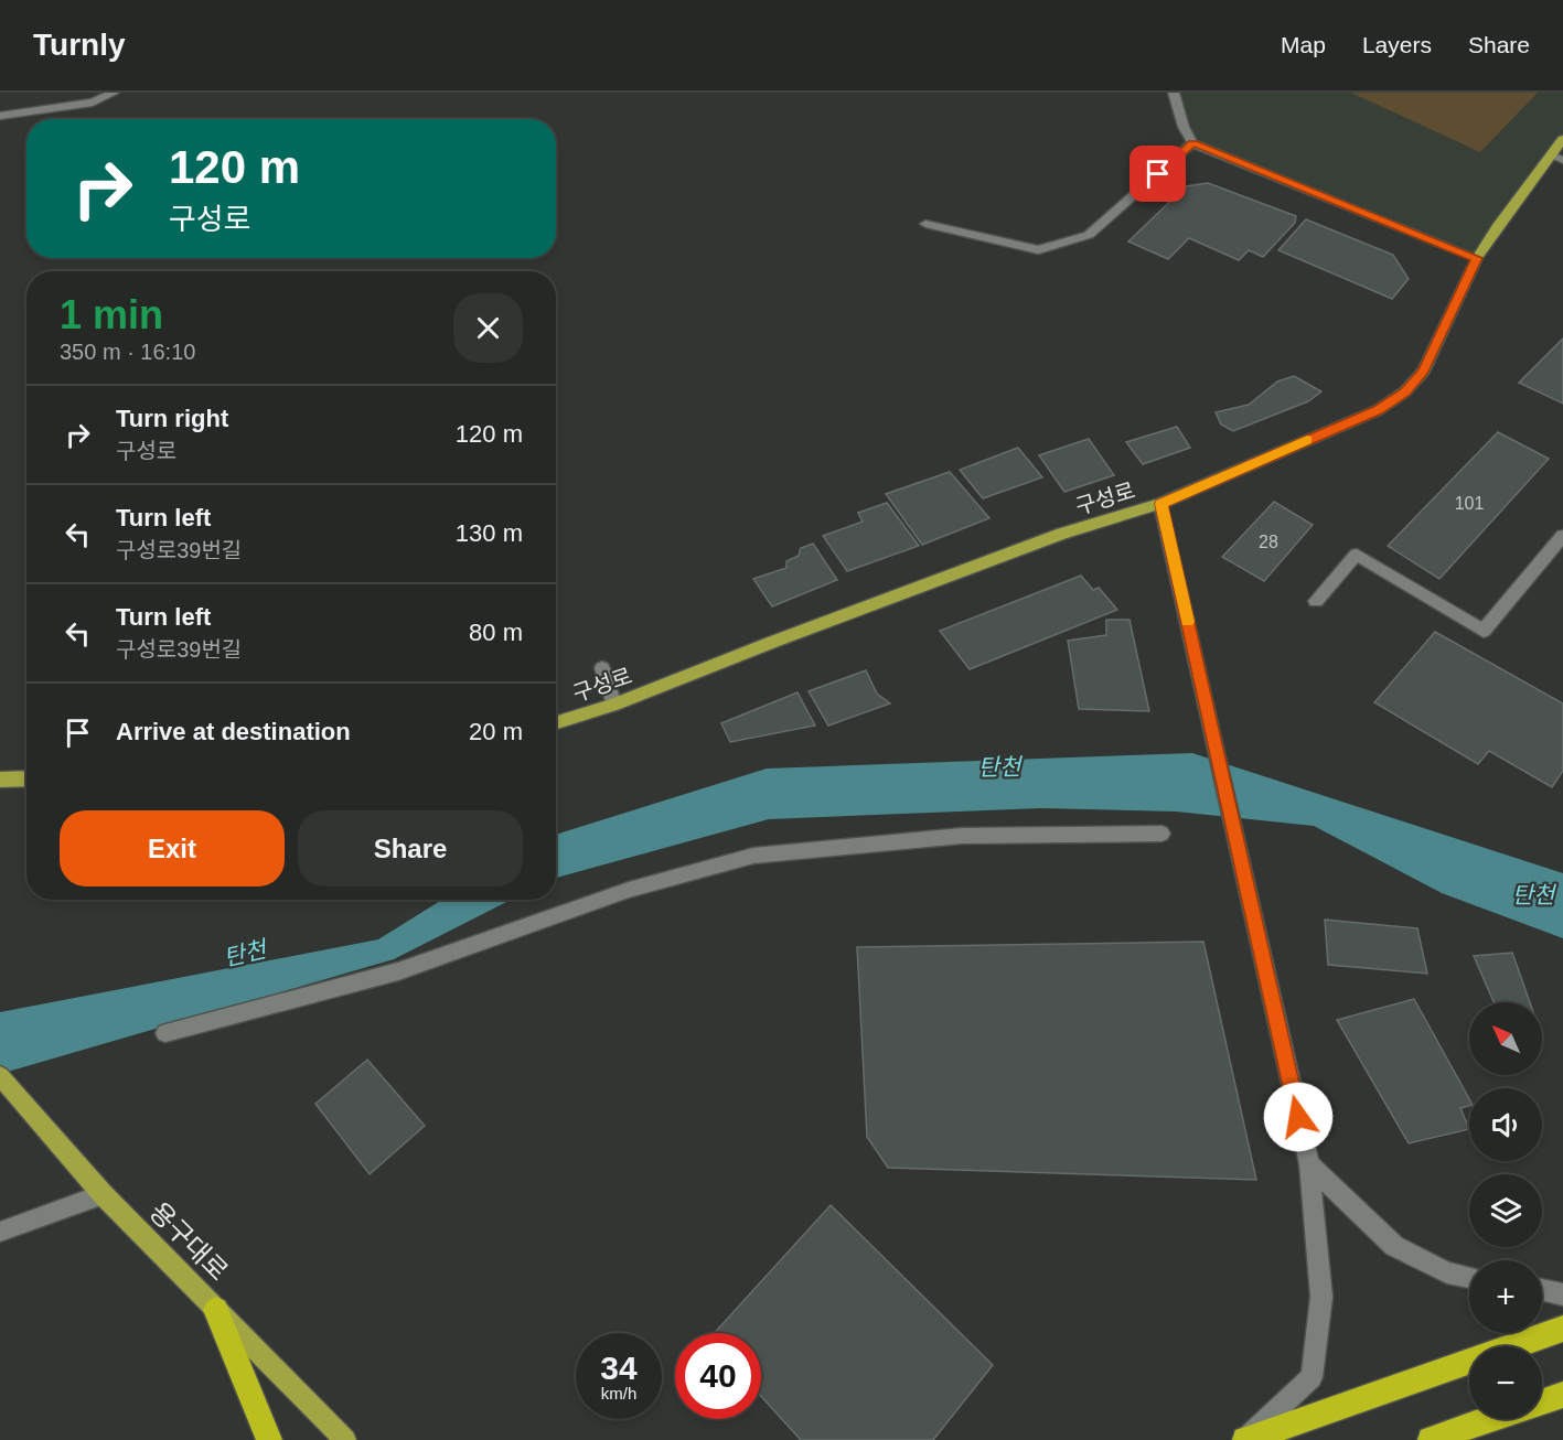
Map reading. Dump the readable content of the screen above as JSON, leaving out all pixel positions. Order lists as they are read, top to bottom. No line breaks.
{"streets":{"main road":["구성로","용구대로"]},"water":["탄천"],"house_numbers":["101","28"],"north":"top left","page":{"header":"Turnly","nav":["Map","Layers","Share"],"turn":["120 m","구성로"],"heading":["1 min","350 m · 16:10"],"list":[{"name":"Turn right","note":"구성로","value":"120 m"},{"name":"Turn left","note":"구성로39번길","value":"130 m"},{"name":"Turn left","note":"구성로39번길","value":"80 m"},{"name":"Arrive at destination","value":"20 m"}],"buttons":["Exit","Share"],"map_buttons":["+","−"],"speed":"34 km/h","limit":"40"}}
